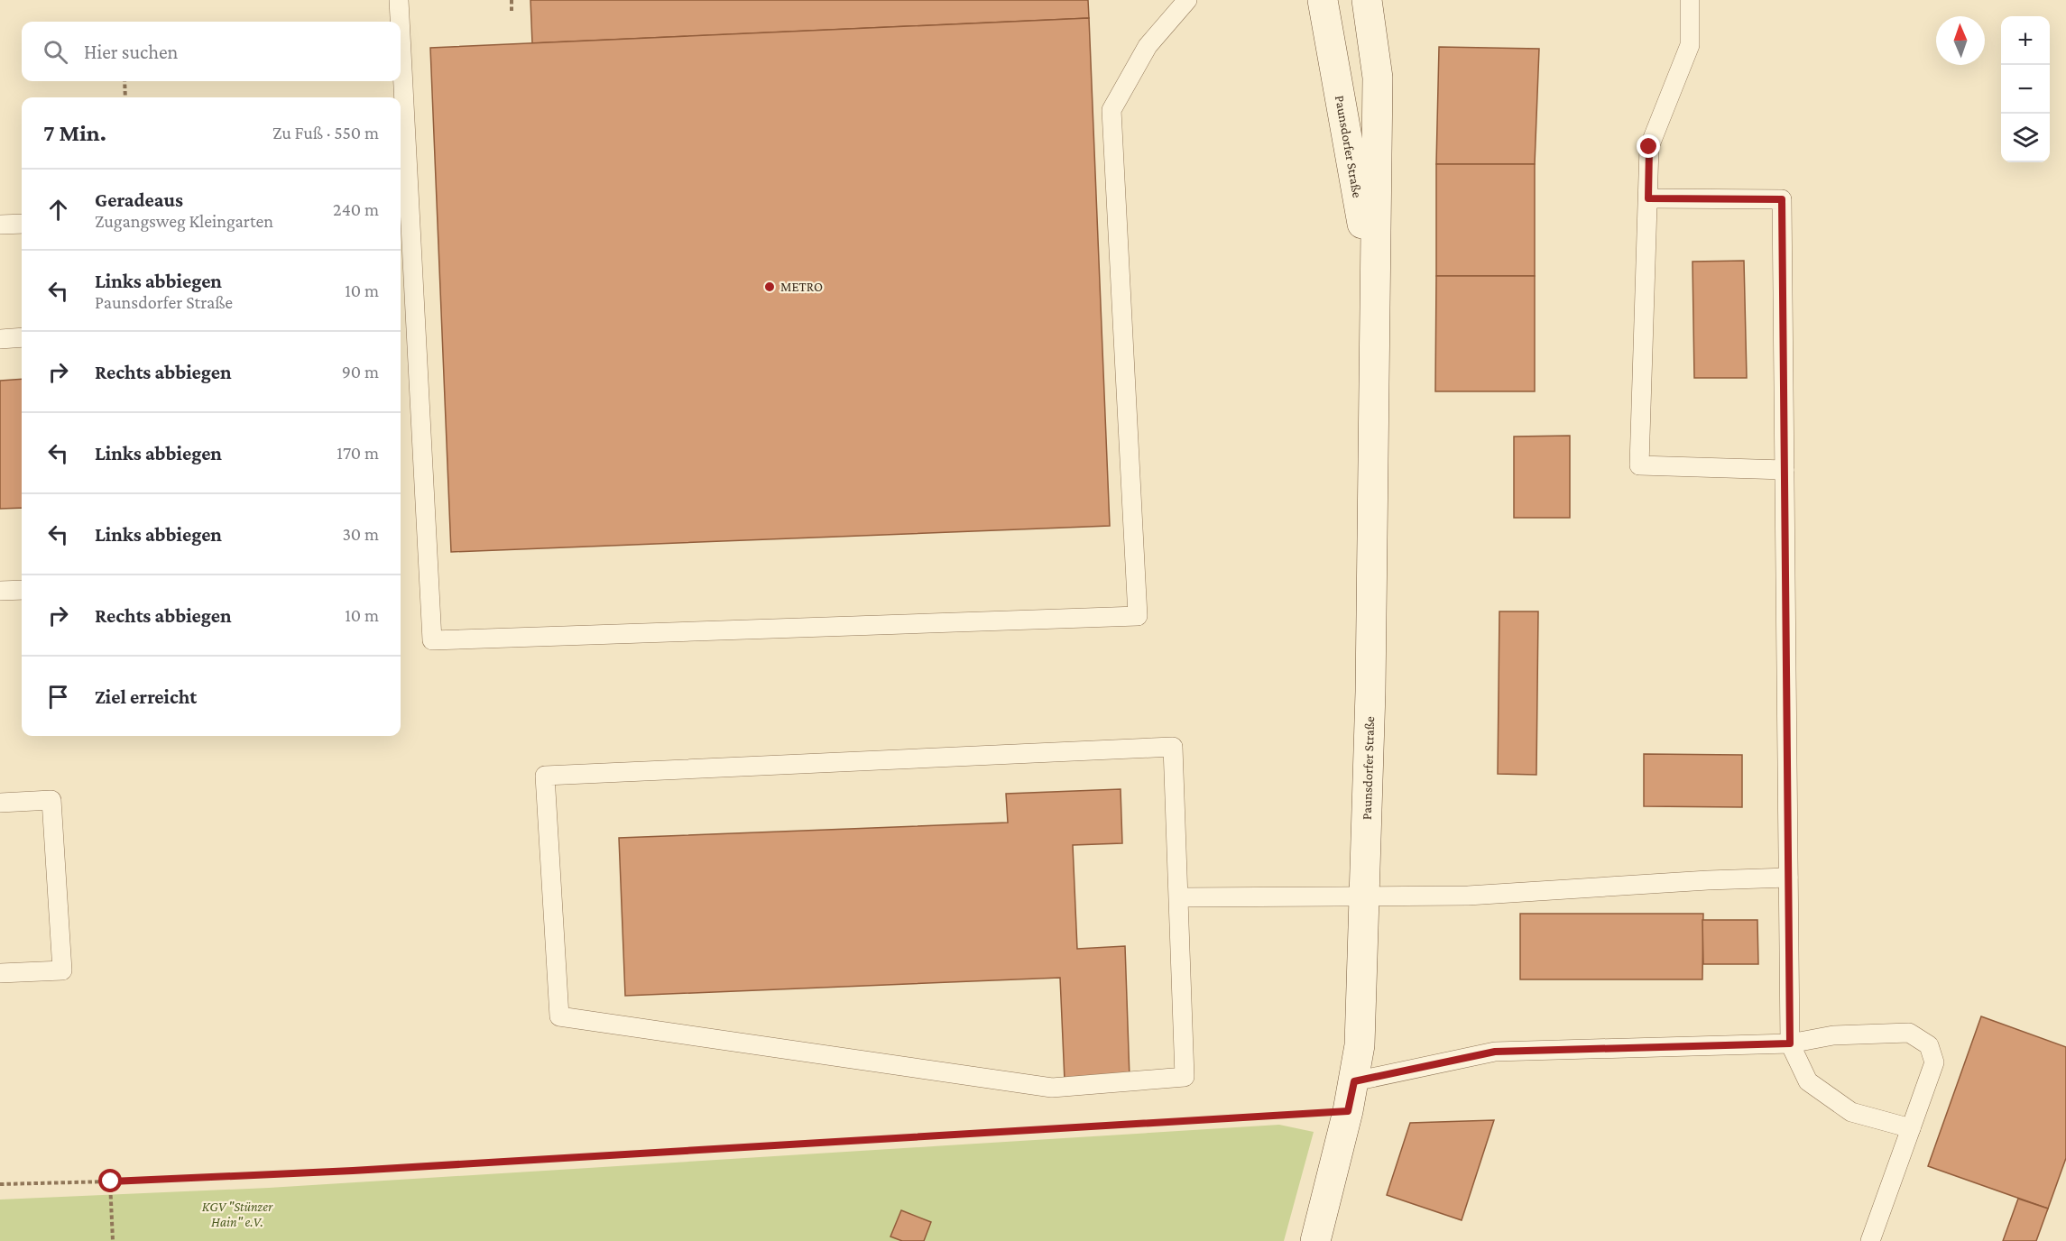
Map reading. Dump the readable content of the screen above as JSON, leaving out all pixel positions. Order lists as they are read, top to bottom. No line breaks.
{"streets":{"main road":["Paunsdorfer Straße"]},"parks":["KGV \"Stünzer Hain\" e.V."],"places":["METRO"],"north":"top","page":{"map_buttons":["+","−"],"search":"Hier suchen","heading":["7 Min.","Zu Fuß · 550 m"],"list":[["Geradeaus","Zugangsweg Kleingarten","240 m"],["Links abbiegen","Paunsdorfer Straße","10 m"],["Rechts abbiegen","90 m"],["Links abbiegen","170 m"],["Links abbiegen","30 m"],["Rechts abbiegen","10 m"],"Ziel erreicht"]}}
